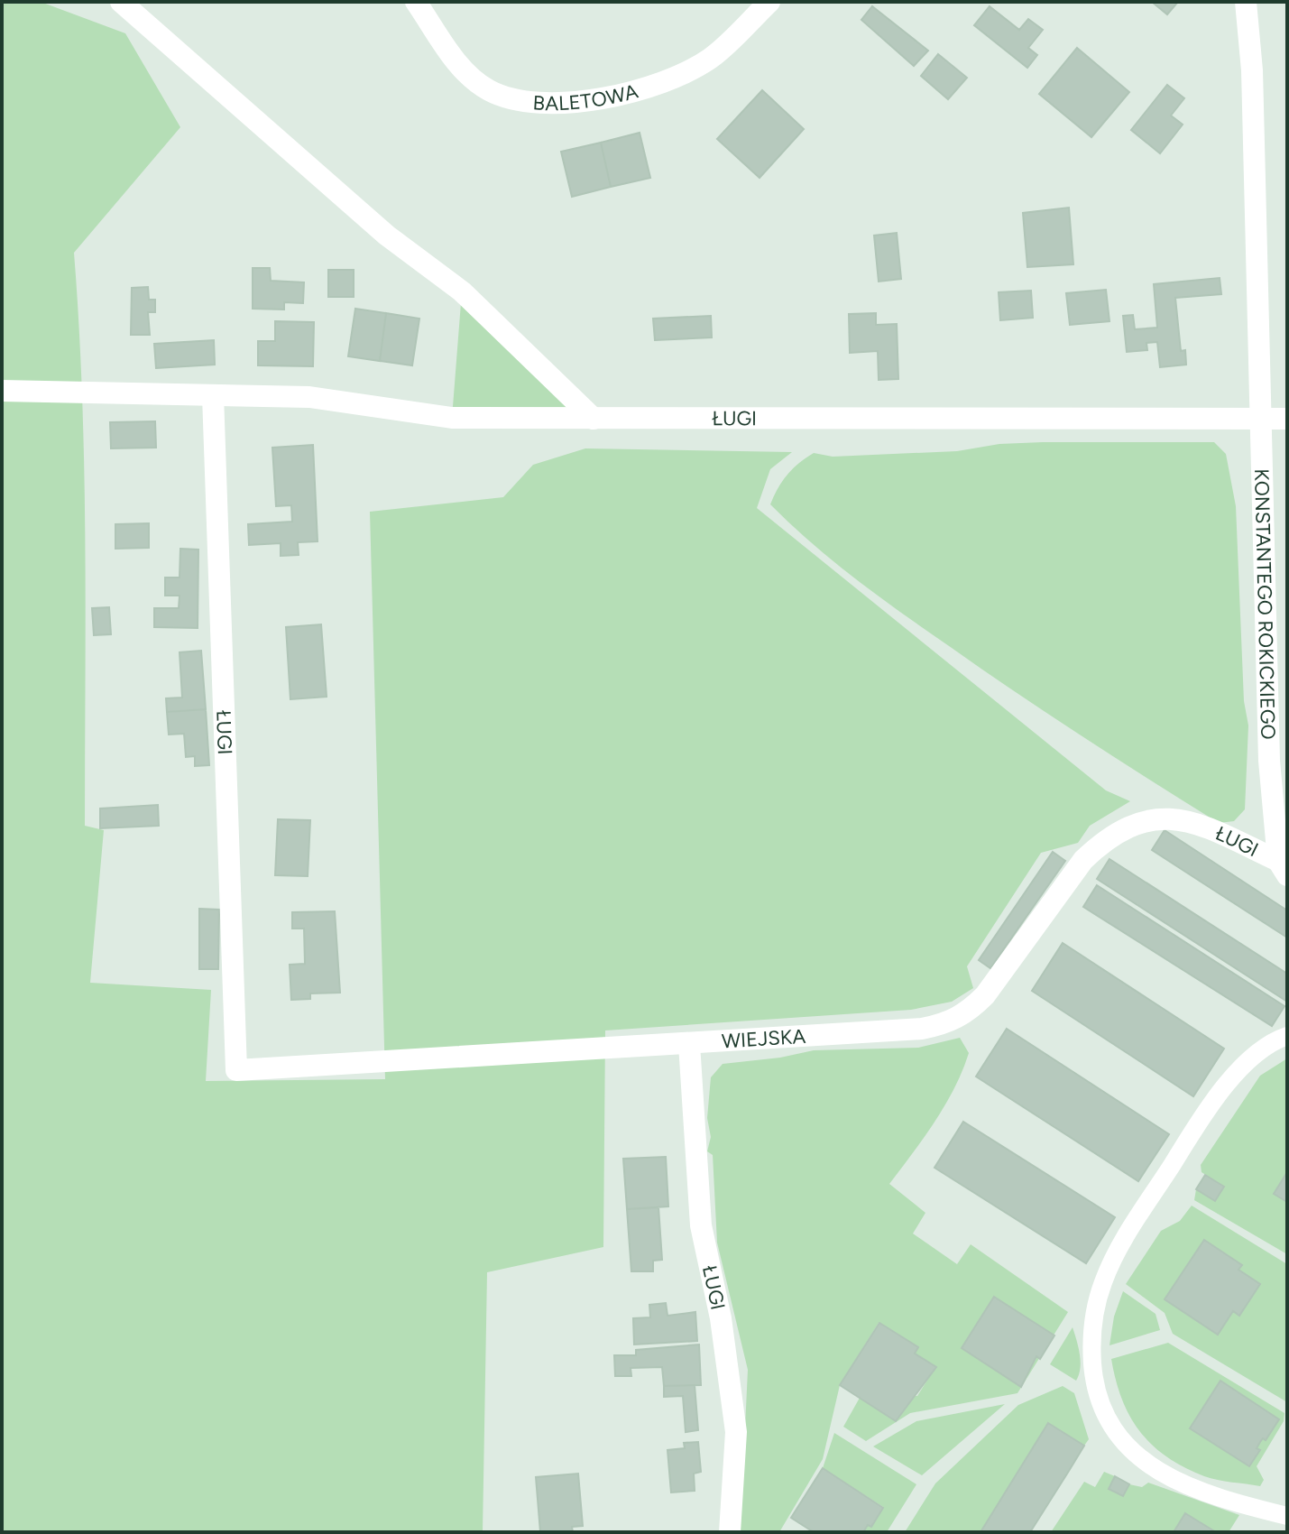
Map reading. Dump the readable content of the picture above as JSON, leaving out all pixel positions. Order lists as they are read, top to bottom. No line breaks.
{"streets":{"street":["BALETOWA","ŁUGI","KONSTANTEGO ROKICKIEGO","WIEJSKA"]},"crossings":[["ŁUGI","KONSTANTEGO ROKICKIEGO"],["ŁUGI","WIEJSKA"]]}
